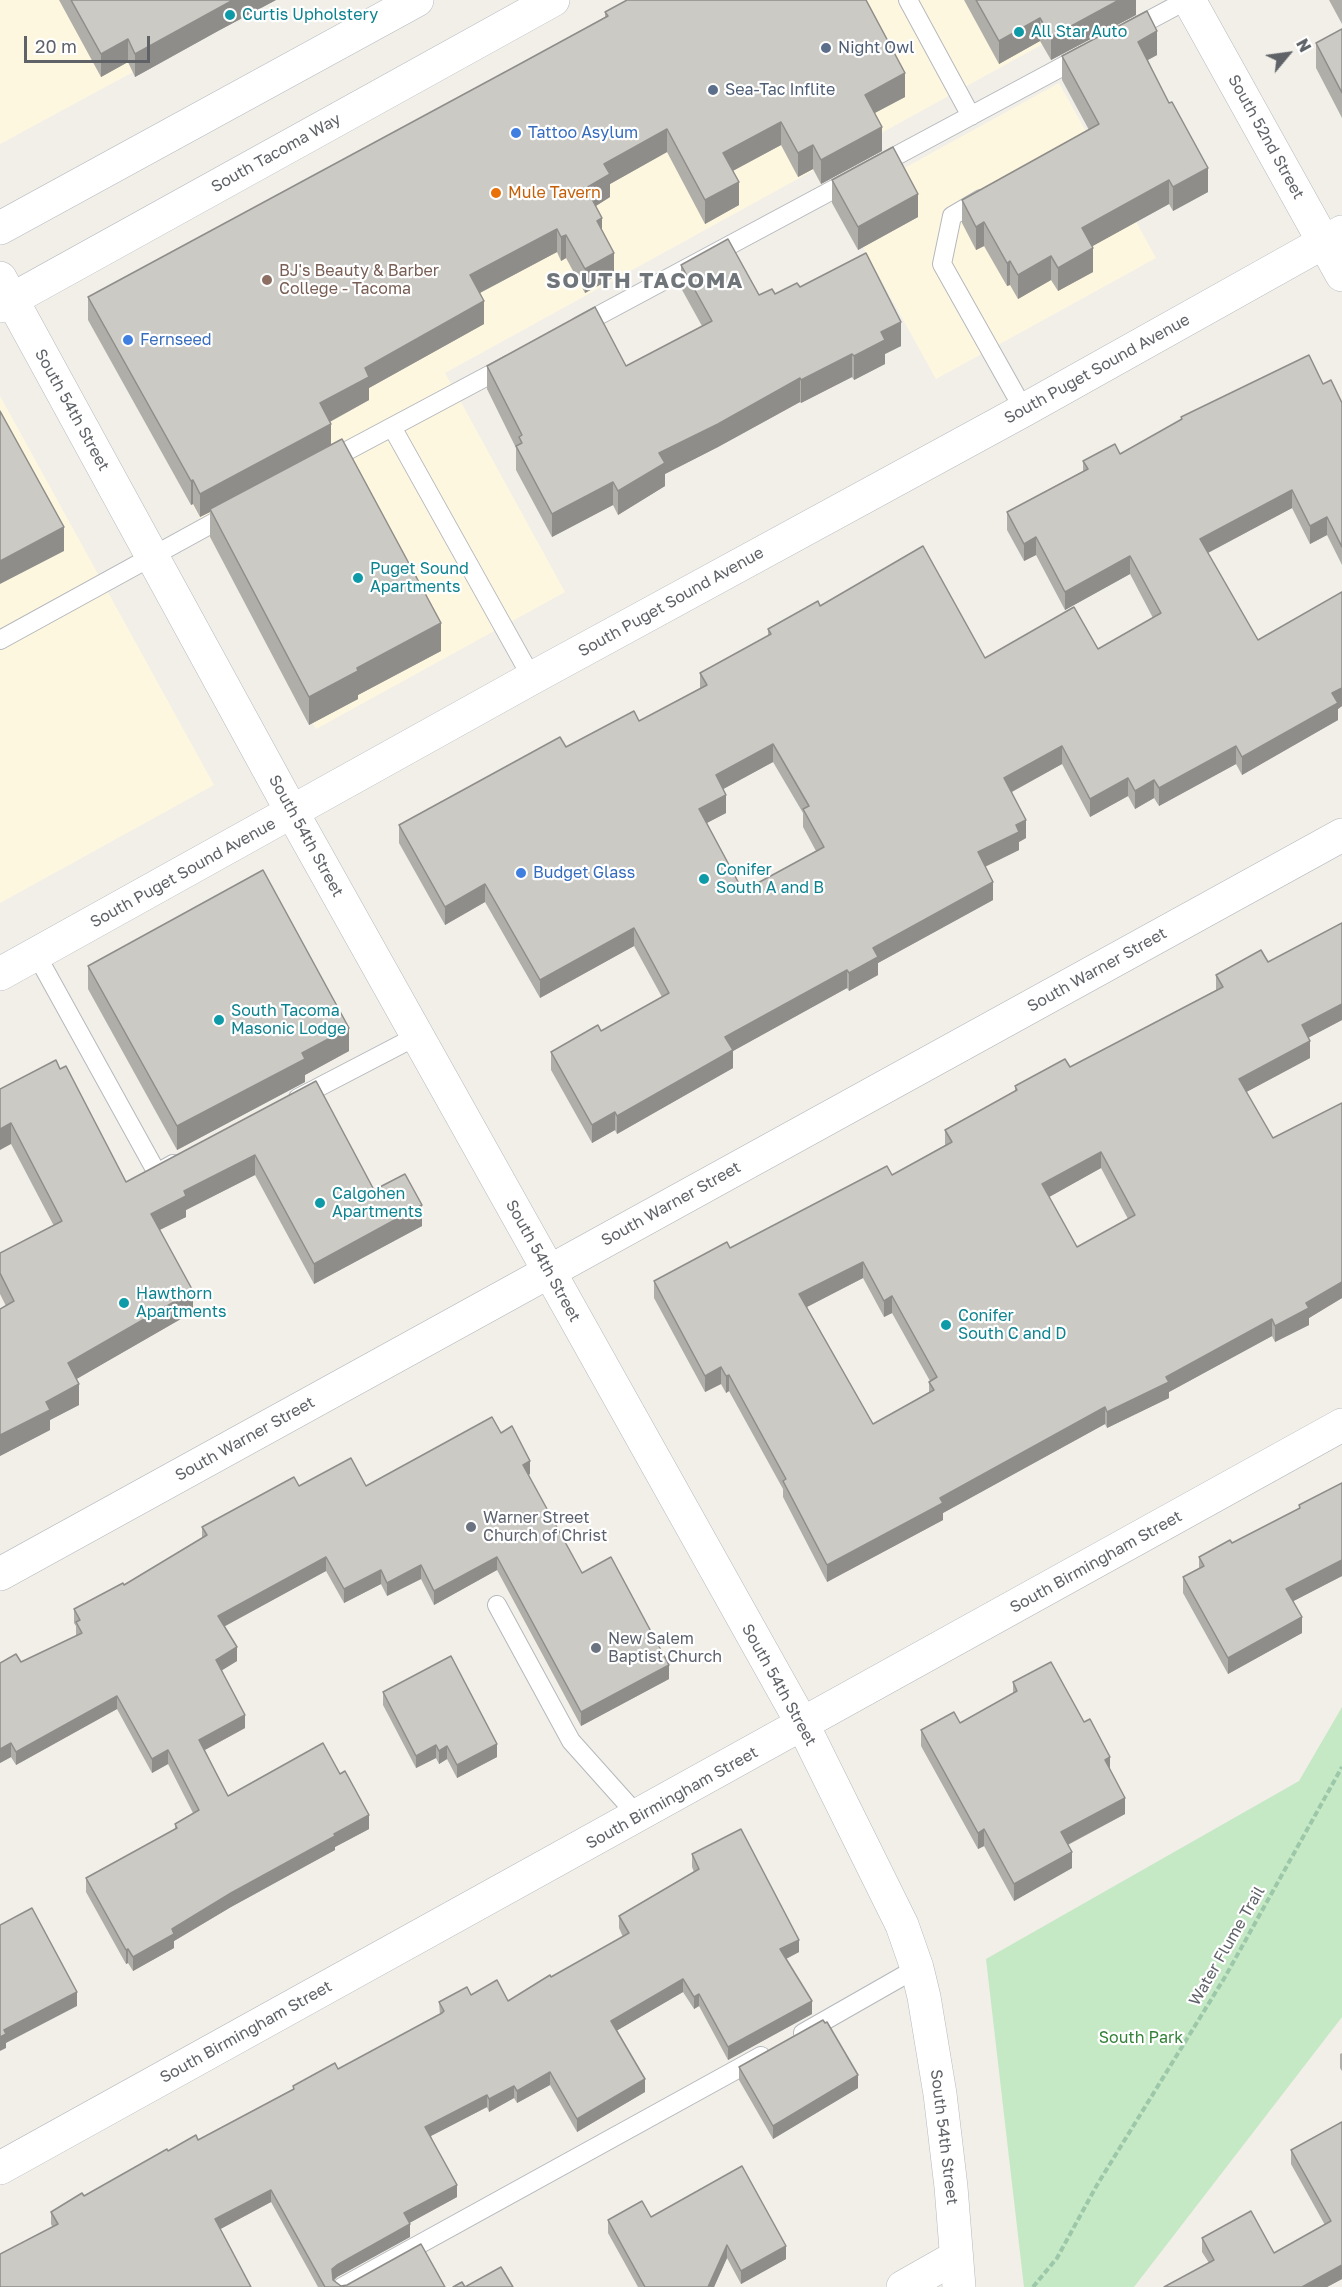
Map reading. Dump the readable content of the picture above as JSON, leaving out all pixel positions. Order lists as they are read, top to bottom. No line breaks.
{"streets":{"street":["South 52nd Street","South Tacoma Way","South Puget Sound Avenue","South 54th Street","South Warner Street","South Birmingham Street"],"path":["Water Flume Trail"]},"crossings":[["South 52nd Street","South Puget Sound Avenue"],["South Tacoma Way","South 54th Street"],["South Puget Sound Avenue","South 54th Street"],["South 54th Street","South Warner Street"],["South 54th Street","South Birmingham Street"]],"districts":["SOUTH TACOMA"],"parks":["South Park"],"places":["Curtis Upholstery","All Star Auto","Night Owl","Sea-Tac Inflite","Tattoo Asylum","Mule Tavern","BJ's Beauty & Barber College - Tacoma","Fernseed","Puget Sound Apartments","Budget Glass","Conifer South A and B","South Tacoma Masonic Lodge","Calgohen Apartments","Hawthorn Apartments","Conifer South C and D","Warner Street Church of Christ","New Salem Baptist Church"],"scale_bar":"20 m","north":"top right"}
